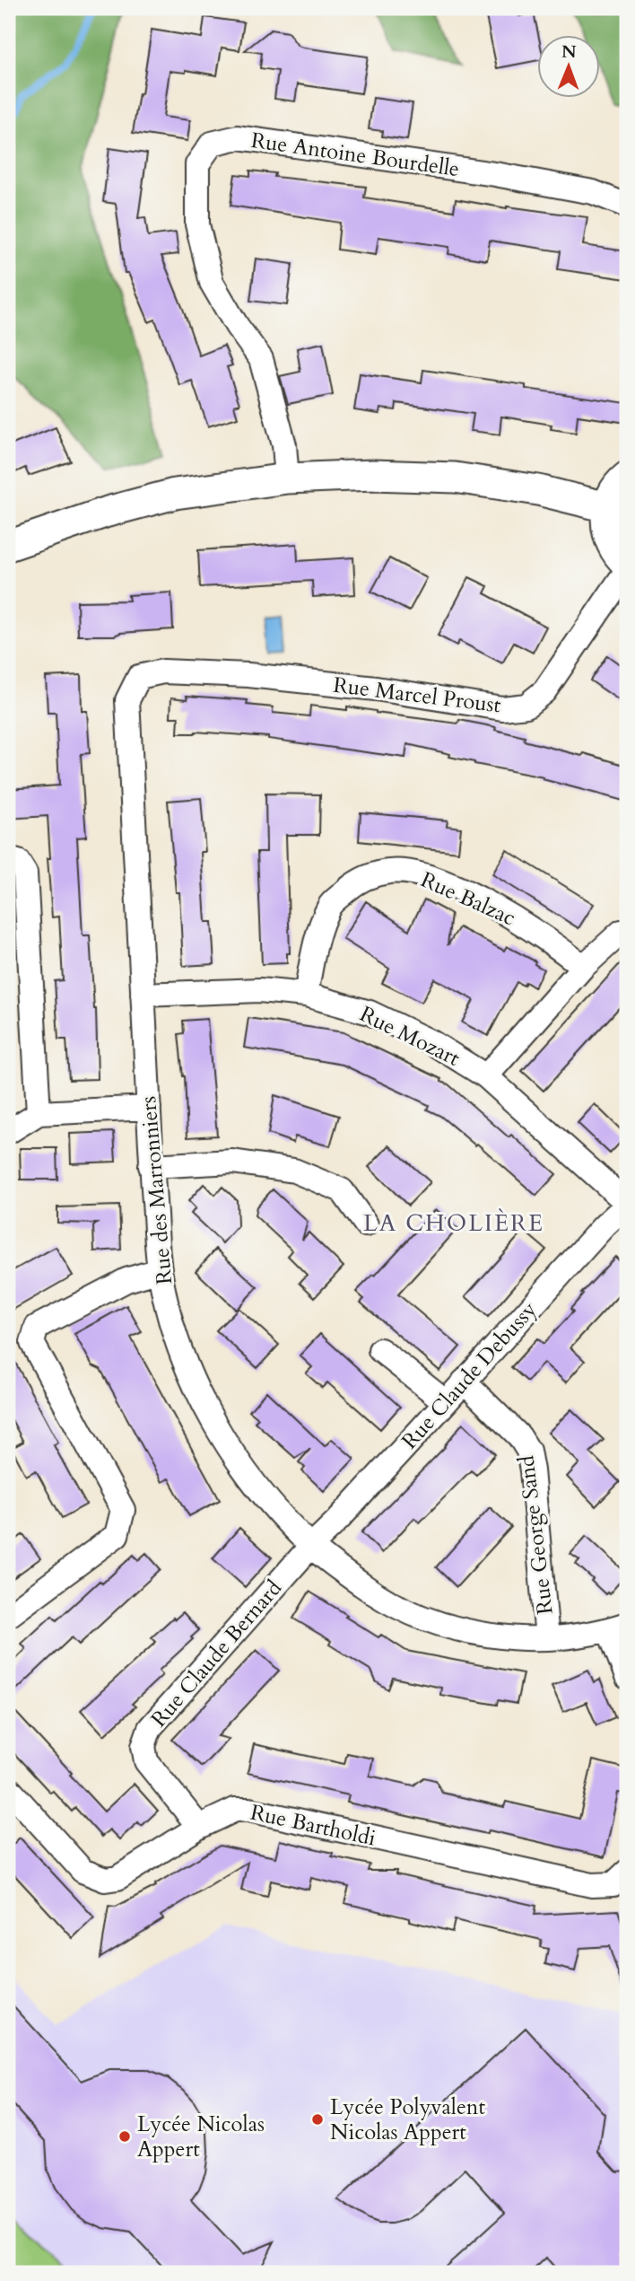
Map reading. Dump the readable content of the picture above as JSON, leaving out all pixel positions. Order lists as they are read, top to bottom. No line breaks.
{"streets":{"street":["Rue Antoine Bourdelle","Rue Marcel Proust","Rue Balzac","Rue Mozart","Rue des Marronniers","Rue Claude Debussy","Rue George Sand","Rue Claude Bernard","Rue Bartholdi"]},"crossings":[["Rue Marcel Proust","Rue des Marronniers"],["Rue Balzac","Rue Mozart"],["Rue Mozart","Rue des Marronniers"],["Rue Mozart","Rue Claude Debussy"],["Rue des Marronniers","Rue Claude Debussy"],["Rue des Marronniers","Rue George Sand"],["Rue des Marronniers","Rue Claude Bernard"],["Rue Claude Debussy","Rue George Sand"],["Rue Claude Debussy","Rue Claude Bernard"],["Rue Claude Bernard","Rue Bartholdi"]],"districts":["LA CHOLIÈRE"],"places":["Lycée Polyvalent Nicolas Appert","Lycée Nicolas Appert"],"north":"top"}
